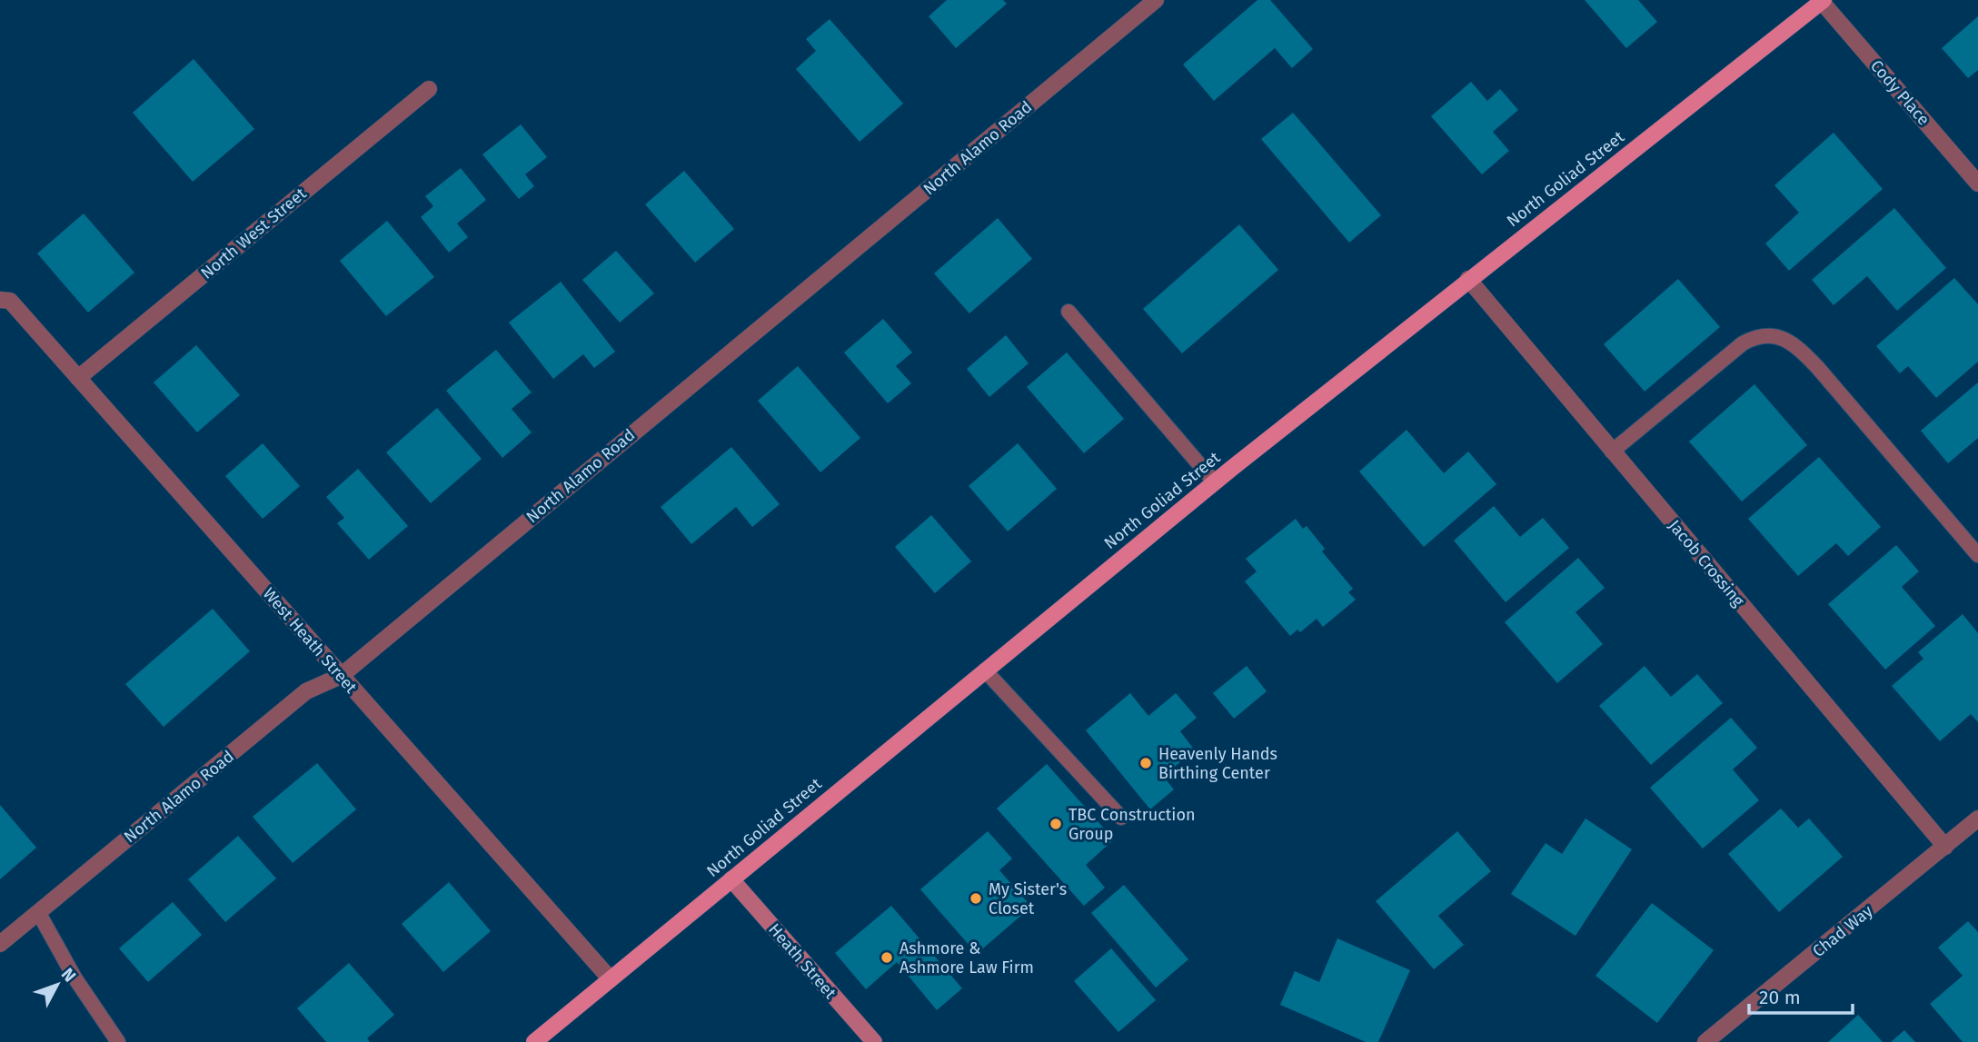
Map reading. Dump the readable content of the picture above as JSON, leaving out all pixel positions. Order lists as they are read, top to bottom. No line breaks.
{"streets":{"main road":["North Goliad Street"],"street":["Cody Place","North Alamo Road","North West Street","Jacob Crossing","West Heath Street","Chad Way","Heath Street"]},"crossings":[["Cody Place","North Goliad Street"],["North Alamo Road","West Heath Street"],["North Goliad Street","Jacob Crossing"],["North Goliad Street","West Heath Street"],["North Goliad Street","Heath Street"],["North West Street","West Heath Street"],["Jacob Crossing","Chad Way"]],"places":["Heavenly Hands Birthing Center","TBC Construction Group","My Sister's Closet","Ashmore & Ashmore Law Firm"],"scale_bar":"20 m","north":"top right"}
